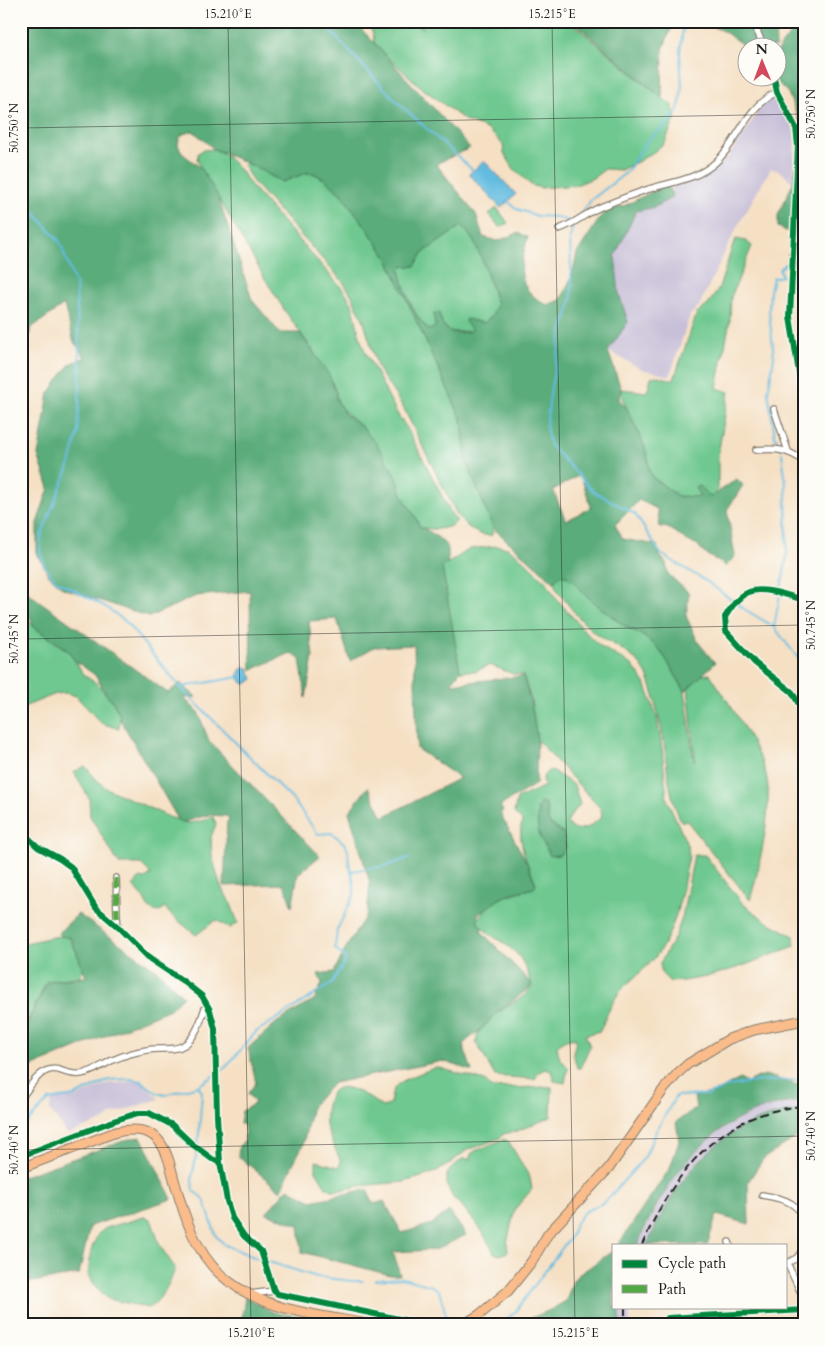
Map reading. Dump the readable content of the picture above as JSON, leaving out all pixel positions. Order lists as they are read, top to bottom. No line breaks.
{"legend":["Cycle path","Path"],"north":"top","coordinates":["15.210°E","15.215°E","50.750°N","50.745°N","50.740°N"]}
